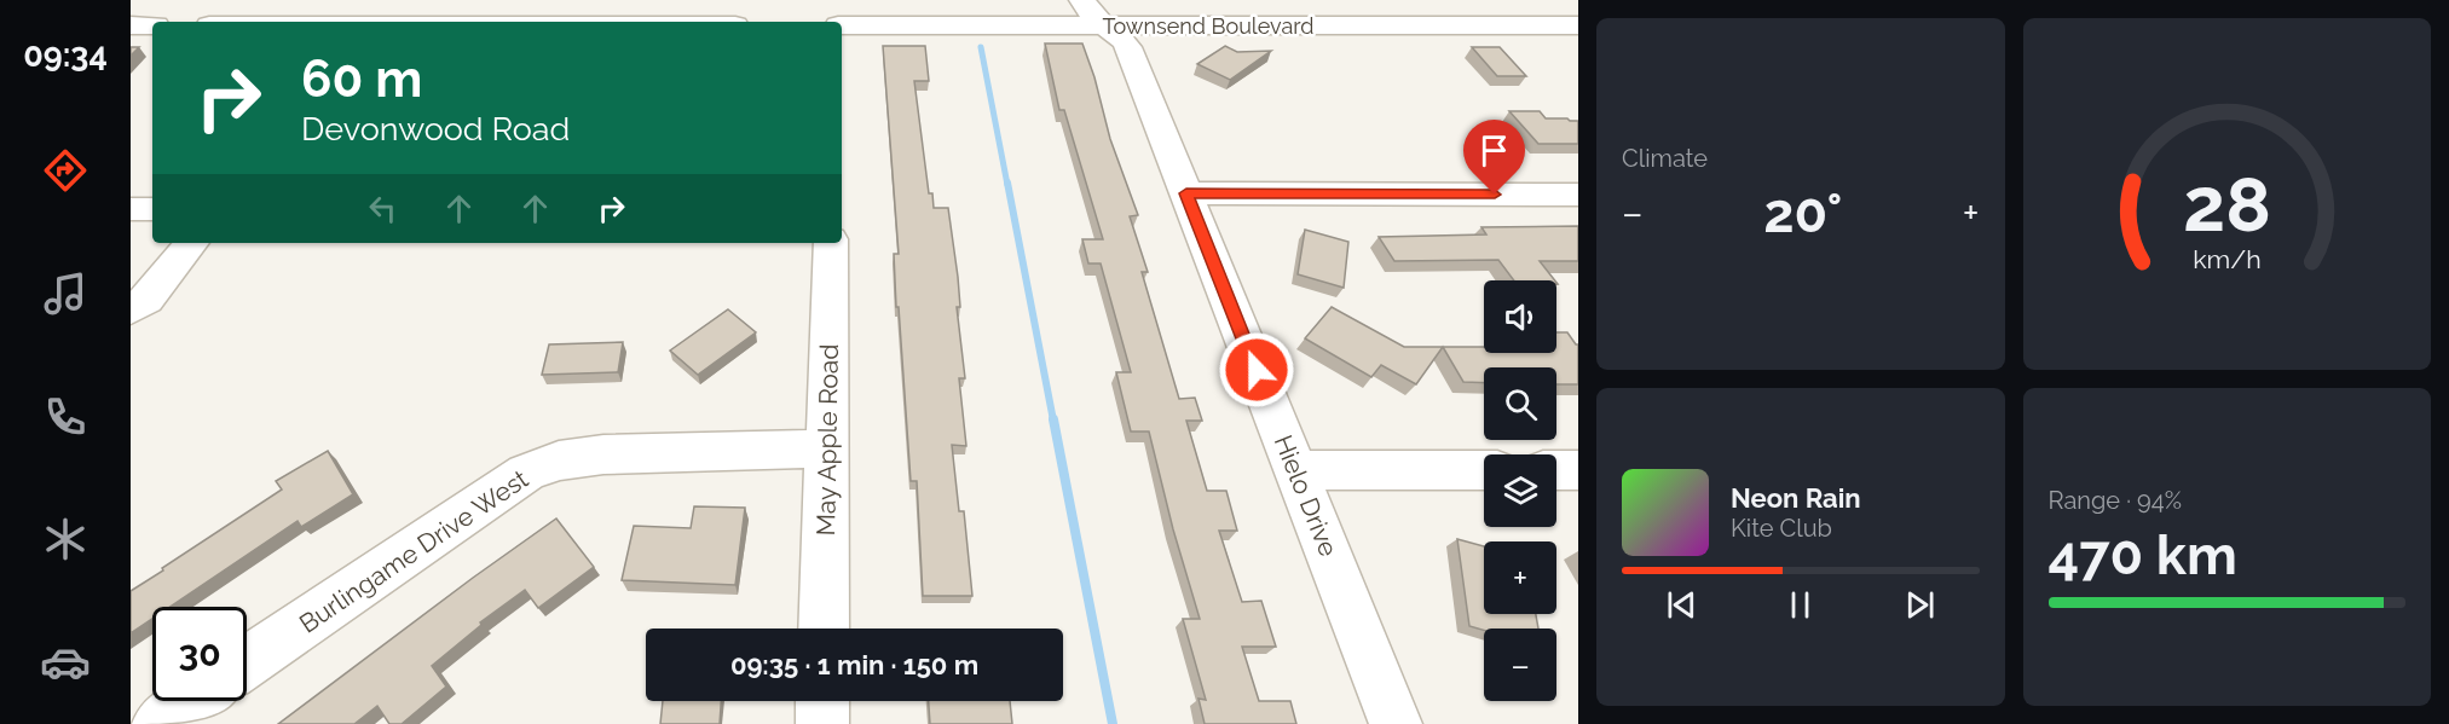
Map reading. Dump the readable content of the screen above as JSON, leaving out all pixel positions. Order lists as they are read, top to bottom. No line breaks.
{"streets":{"street":["Townsend Boulevard","May Apple Road","Hielo Drive","Burlingame Drive West"]},"crossings":[["Townsend Boulevard","Hielo Drive"],["May Apple Road","Burlingame Drive West"]],"page":{"tabs":"09:34","tile":["Climate",["Range · 94%","470 km"]],"turn":["60 m","Devonwood Road"],"heat":["−","20°","+"],"map_buttons":["+","−"],"song":["Neon Rain","Kite Club"],"limit":"30","trip":"09:35 · 1 min · 150 m","gauge":["28","km/h"]}}
